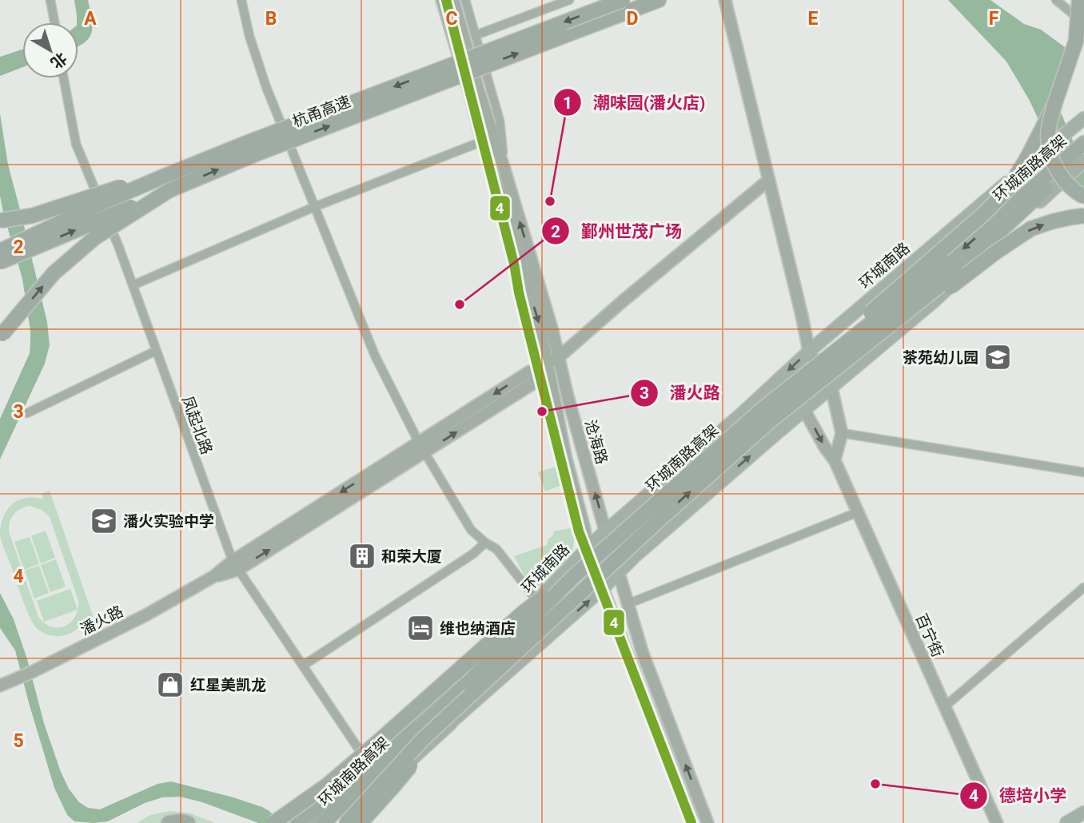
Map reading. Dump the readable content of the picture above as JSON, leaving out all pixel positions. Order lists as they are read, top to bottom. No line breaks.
{"streets":{"highway":["杭甬高速","环城南路高架"],"main road":["环城南路"],"street":["凤起北路","沧海路","潘火路","百宁街"]},"crossings":[["环城南路","沧海路"],["凤起北路","潘火路"],["沧海路","潘火路"]],"places":{"other":["潮味园(潘火店)","鄞州世茂广场","潘火路","德培小学"],"school or university":["茶苑幼儿园","潘火实验中学"],"building":["和荣大厦"],"hotel":["维也纳酒店"],"shop":["红星美凯龙"]},"lines":["transit line 4"],"north":"bottom right","grid":{"columns":["A","B","C","D","E","F"],"rows":["2","3","4","5"]}}
